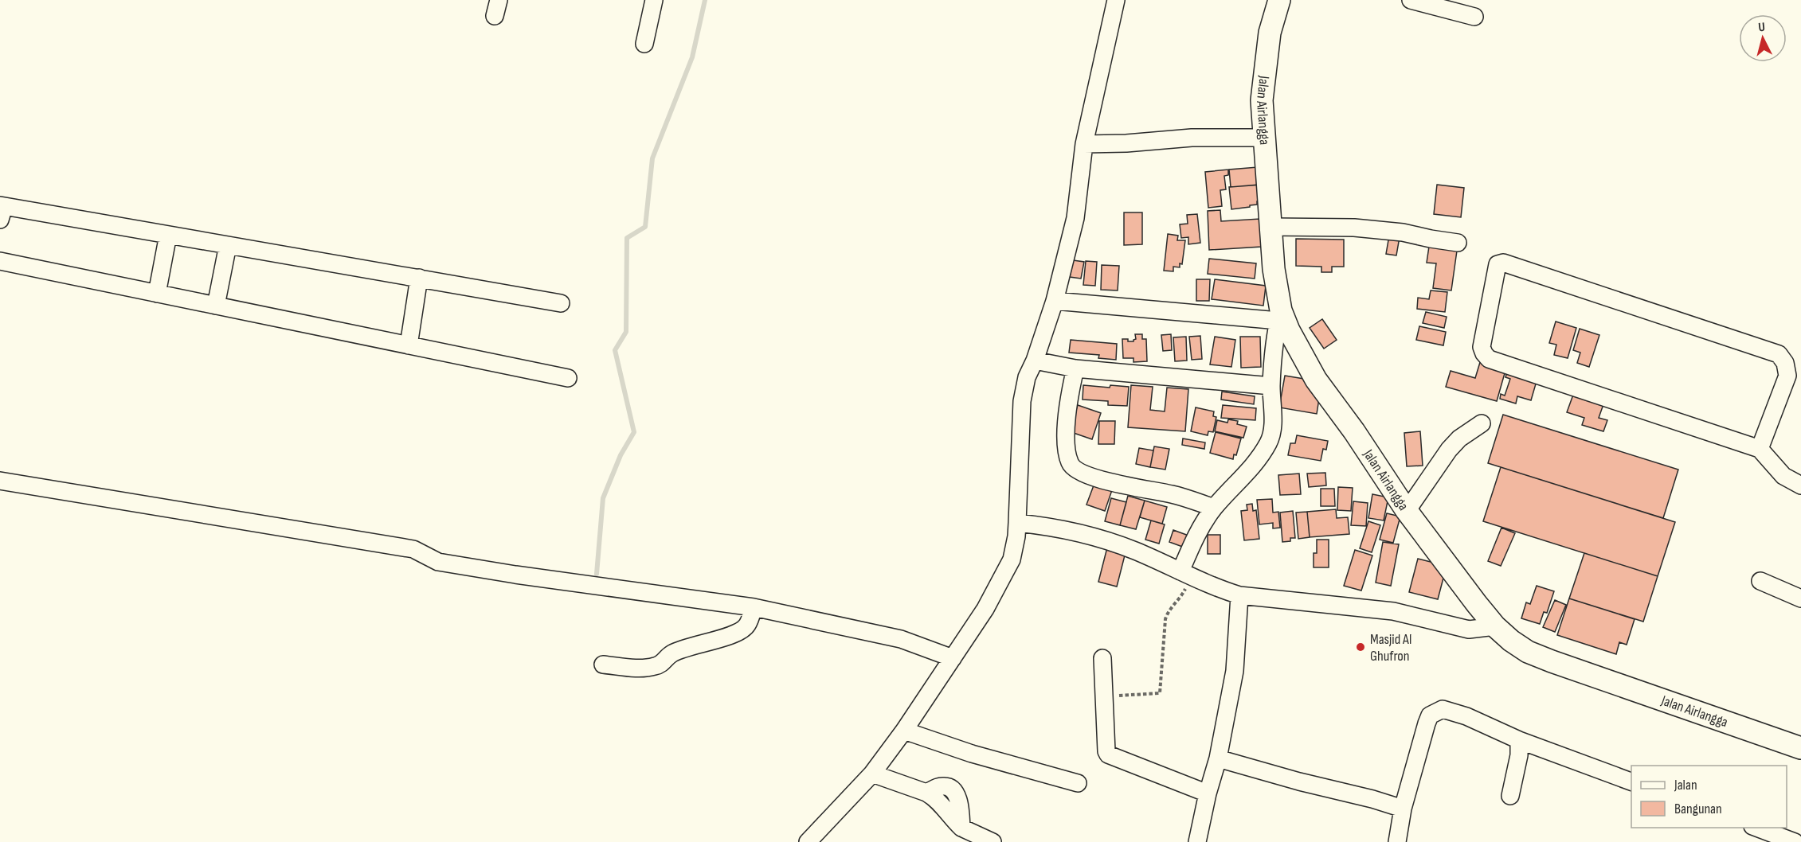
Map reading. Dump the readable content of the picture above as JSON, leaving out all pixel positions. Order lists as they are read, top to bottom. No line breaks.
{"streets":{"main road":["Jalan Airlangga"]},"places":["Masjid Al Ghufron"],"legend":["Jalan","Bangunan"],"north":"top"}
